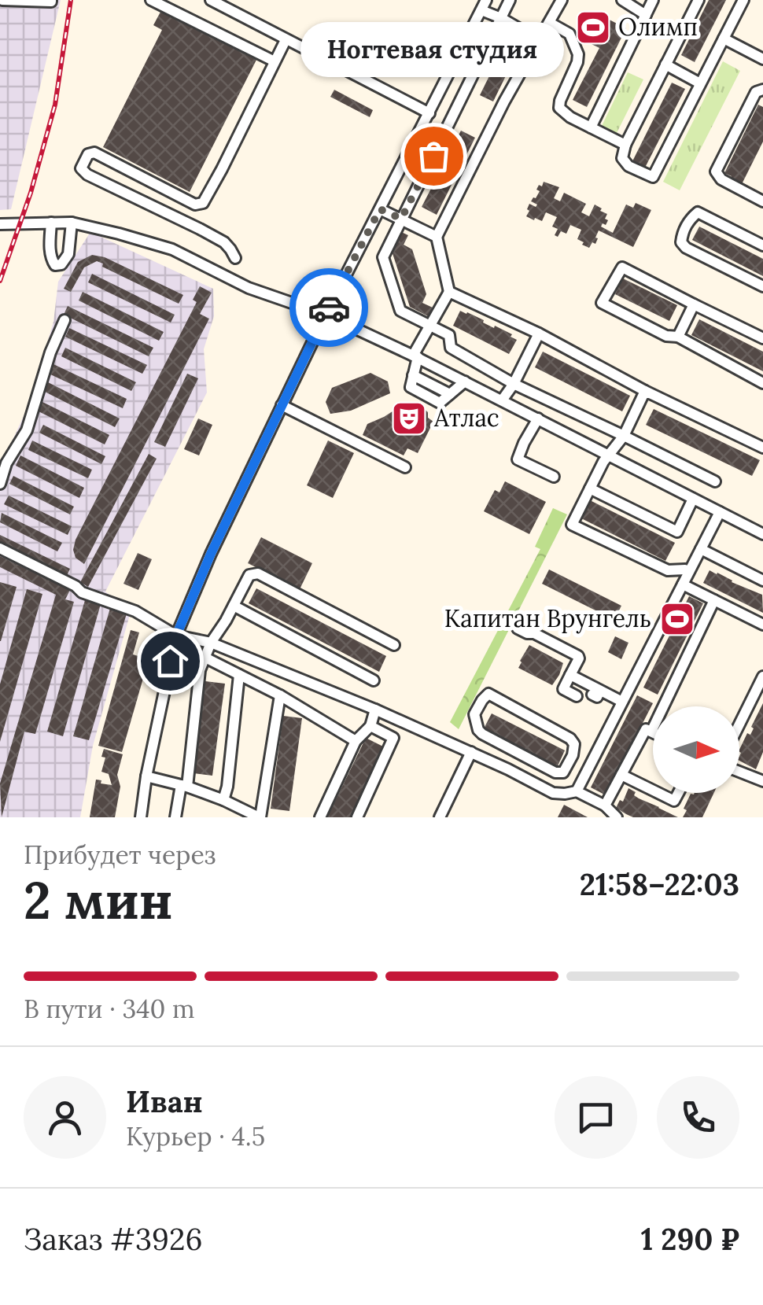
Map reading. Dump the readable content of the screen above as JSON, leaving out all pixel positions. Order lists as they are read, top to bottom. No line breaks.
{"places":{"sports":["Олимп","Капитан Врунгель"],"other":["Ногтевая студия"],"theatre":["Атлас"]},"north":"right","page":{"bubble":"Ногтевая студия","heading":["2 мин","Прибудет через","21:58–22:03"],"panel":["Иван","Курьер · 4.5","Заказ #3926","1 290 ₽"],"bar":"В пути · 340 m"}}
